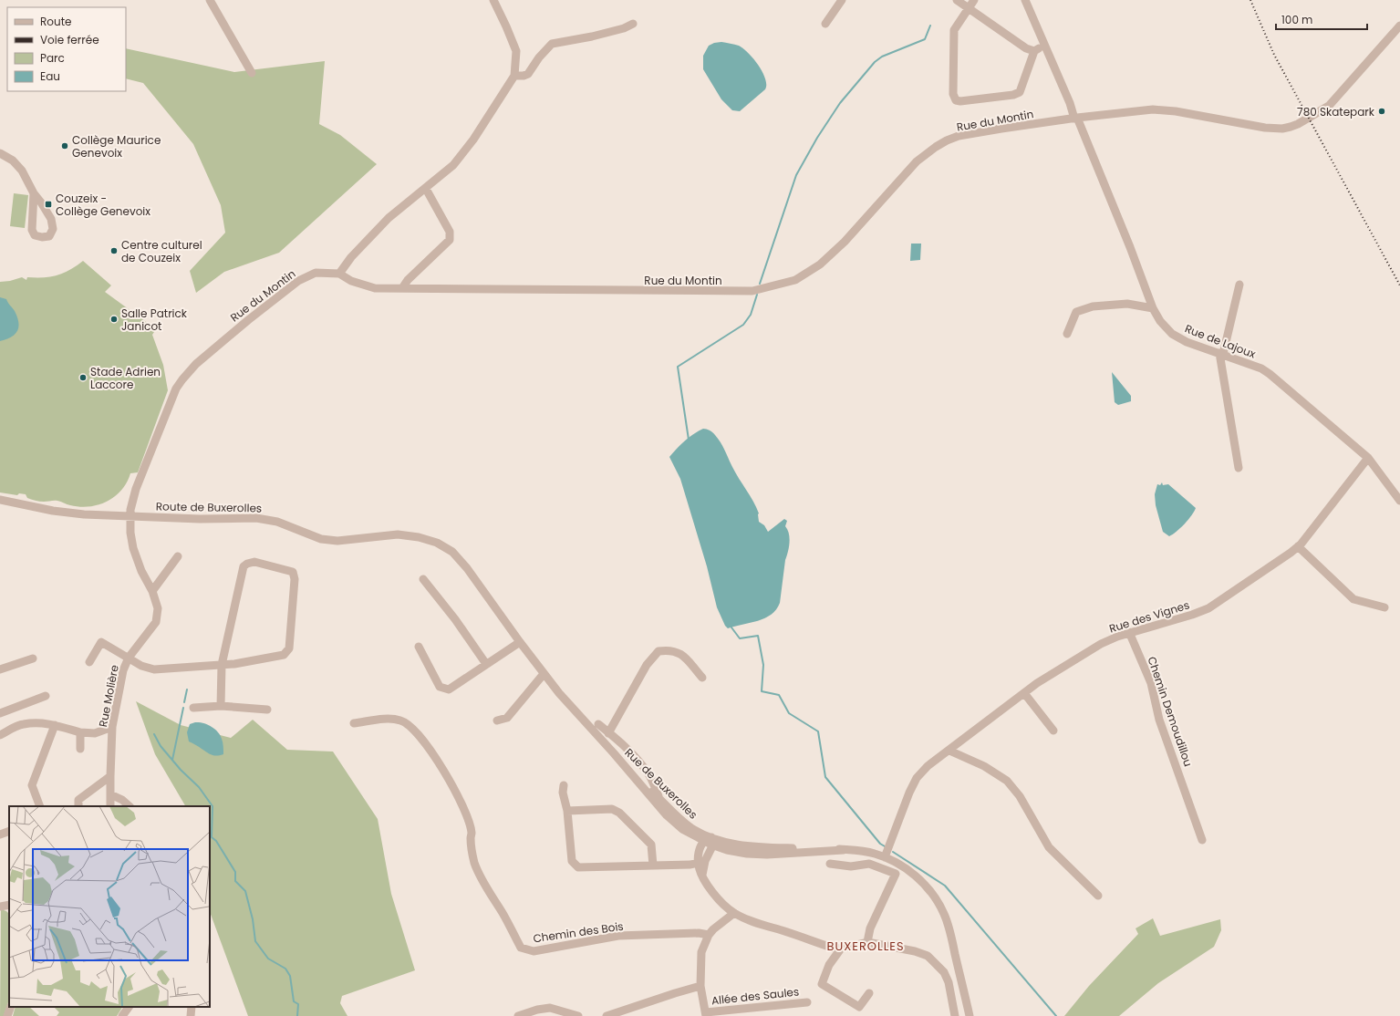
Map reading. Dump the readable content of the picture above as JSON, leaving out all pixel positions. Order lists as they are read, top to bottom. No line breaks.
{"streets":{"street":["Rue du Montin","Rue de Lajoux","Route de Buxerolles","Rue des Vignes","Rue Molière","Chemin Demoudillou","Rue de Buxerolles","Chemin des Bois","Allée des Saules"]},"crossings":[["Rue du Montin","Rue de Lajoux"],["Rue du Montin","Route de Buxerolles"],["Rue du Montin","Rue Molière"],["Rue de Lajoux","Rue des Vignes"],["Route de Buxerolles","Rue Molière"],["Route de Buxerolles","Rue de Buxerolles"],["Rue des Vignes","Chemin Demoudillou"],["Rue des Vignes","Rue de Buxerolles"]],"districts":["BUXEROLLES"],"places":{"other":["780 Skatepark","Collège Maurice Genevoix","Centre culturel de Couzeix","Salle Patrick Janicot","Stade Adrien Laccore"],"transit":["Couzeix - Collège Genevoix"]},"legend":["Route","Voie ferrée","Parc","Eau"],"scale_bar":"100 m"}
